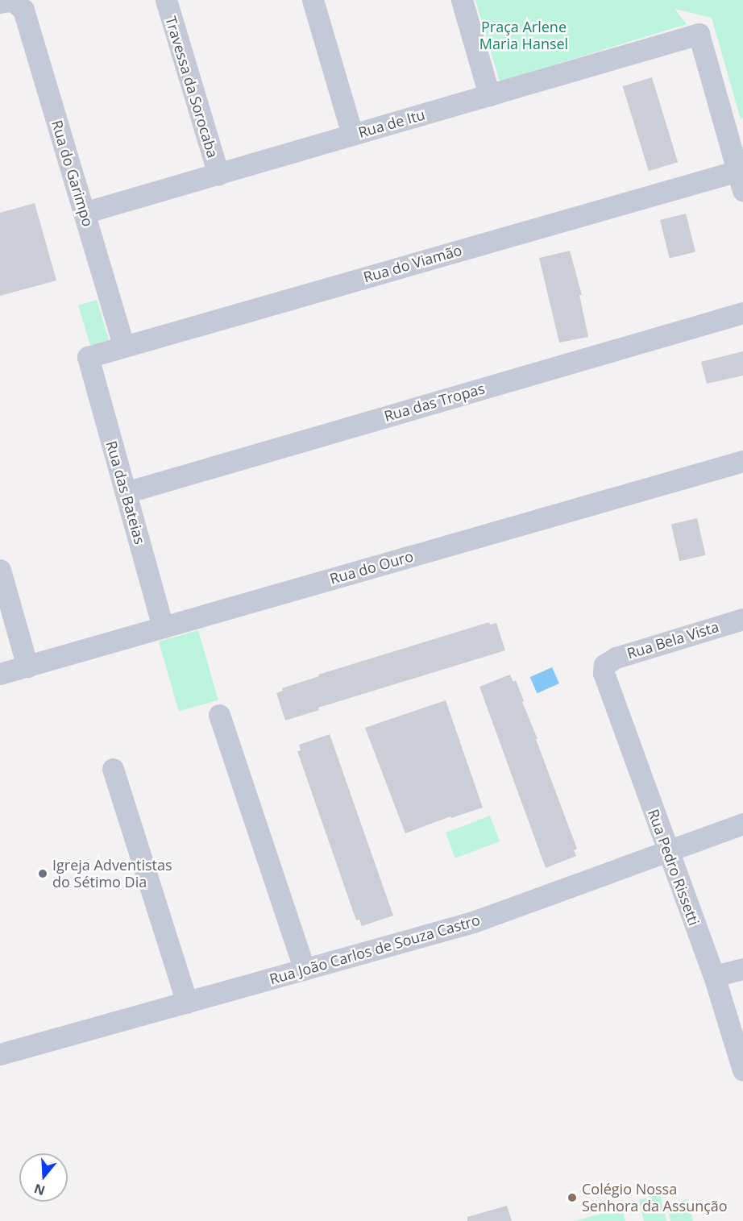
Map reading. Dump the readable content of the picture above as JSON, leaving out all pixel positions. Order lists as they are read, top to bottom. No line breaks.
{"streets":{"street":["Travessa da Sorocaba","Rua de Itu","Rua do Garimpo","Rua do Viamão","Rua das Tropas","Rua das Bateias","Rua do Ouro","Rua Bela Vista","Rua Pedro Rissetti","Rua João Carlos de Souza Castro"]},"crossings":[["Travessa da Sorocaba","Rua de Itu"],["Rua de Itu","Rua do Garimpo"],["Rua de Itu","Rua do Viamão"],["Rua do Garimpo","Rua do Viamão"],["Rua do Viamão","Rua das Bateias"],["Rua das Tropas","Rua das Bateias"],["Rua das Bateias","Rua do Ouro"],["Rua Bela Vista","Rua Pedro Rissetti"],["Rua Pedro Rissetti","Rua João Carlos de Souza Castro"]],"parks":["Praça Arlene Maria Hansel"],"places":["Igreja Adventistas do Sétimo Dia","Colégio Nossa Senhora da Assunção"],"north":"bottom"}
